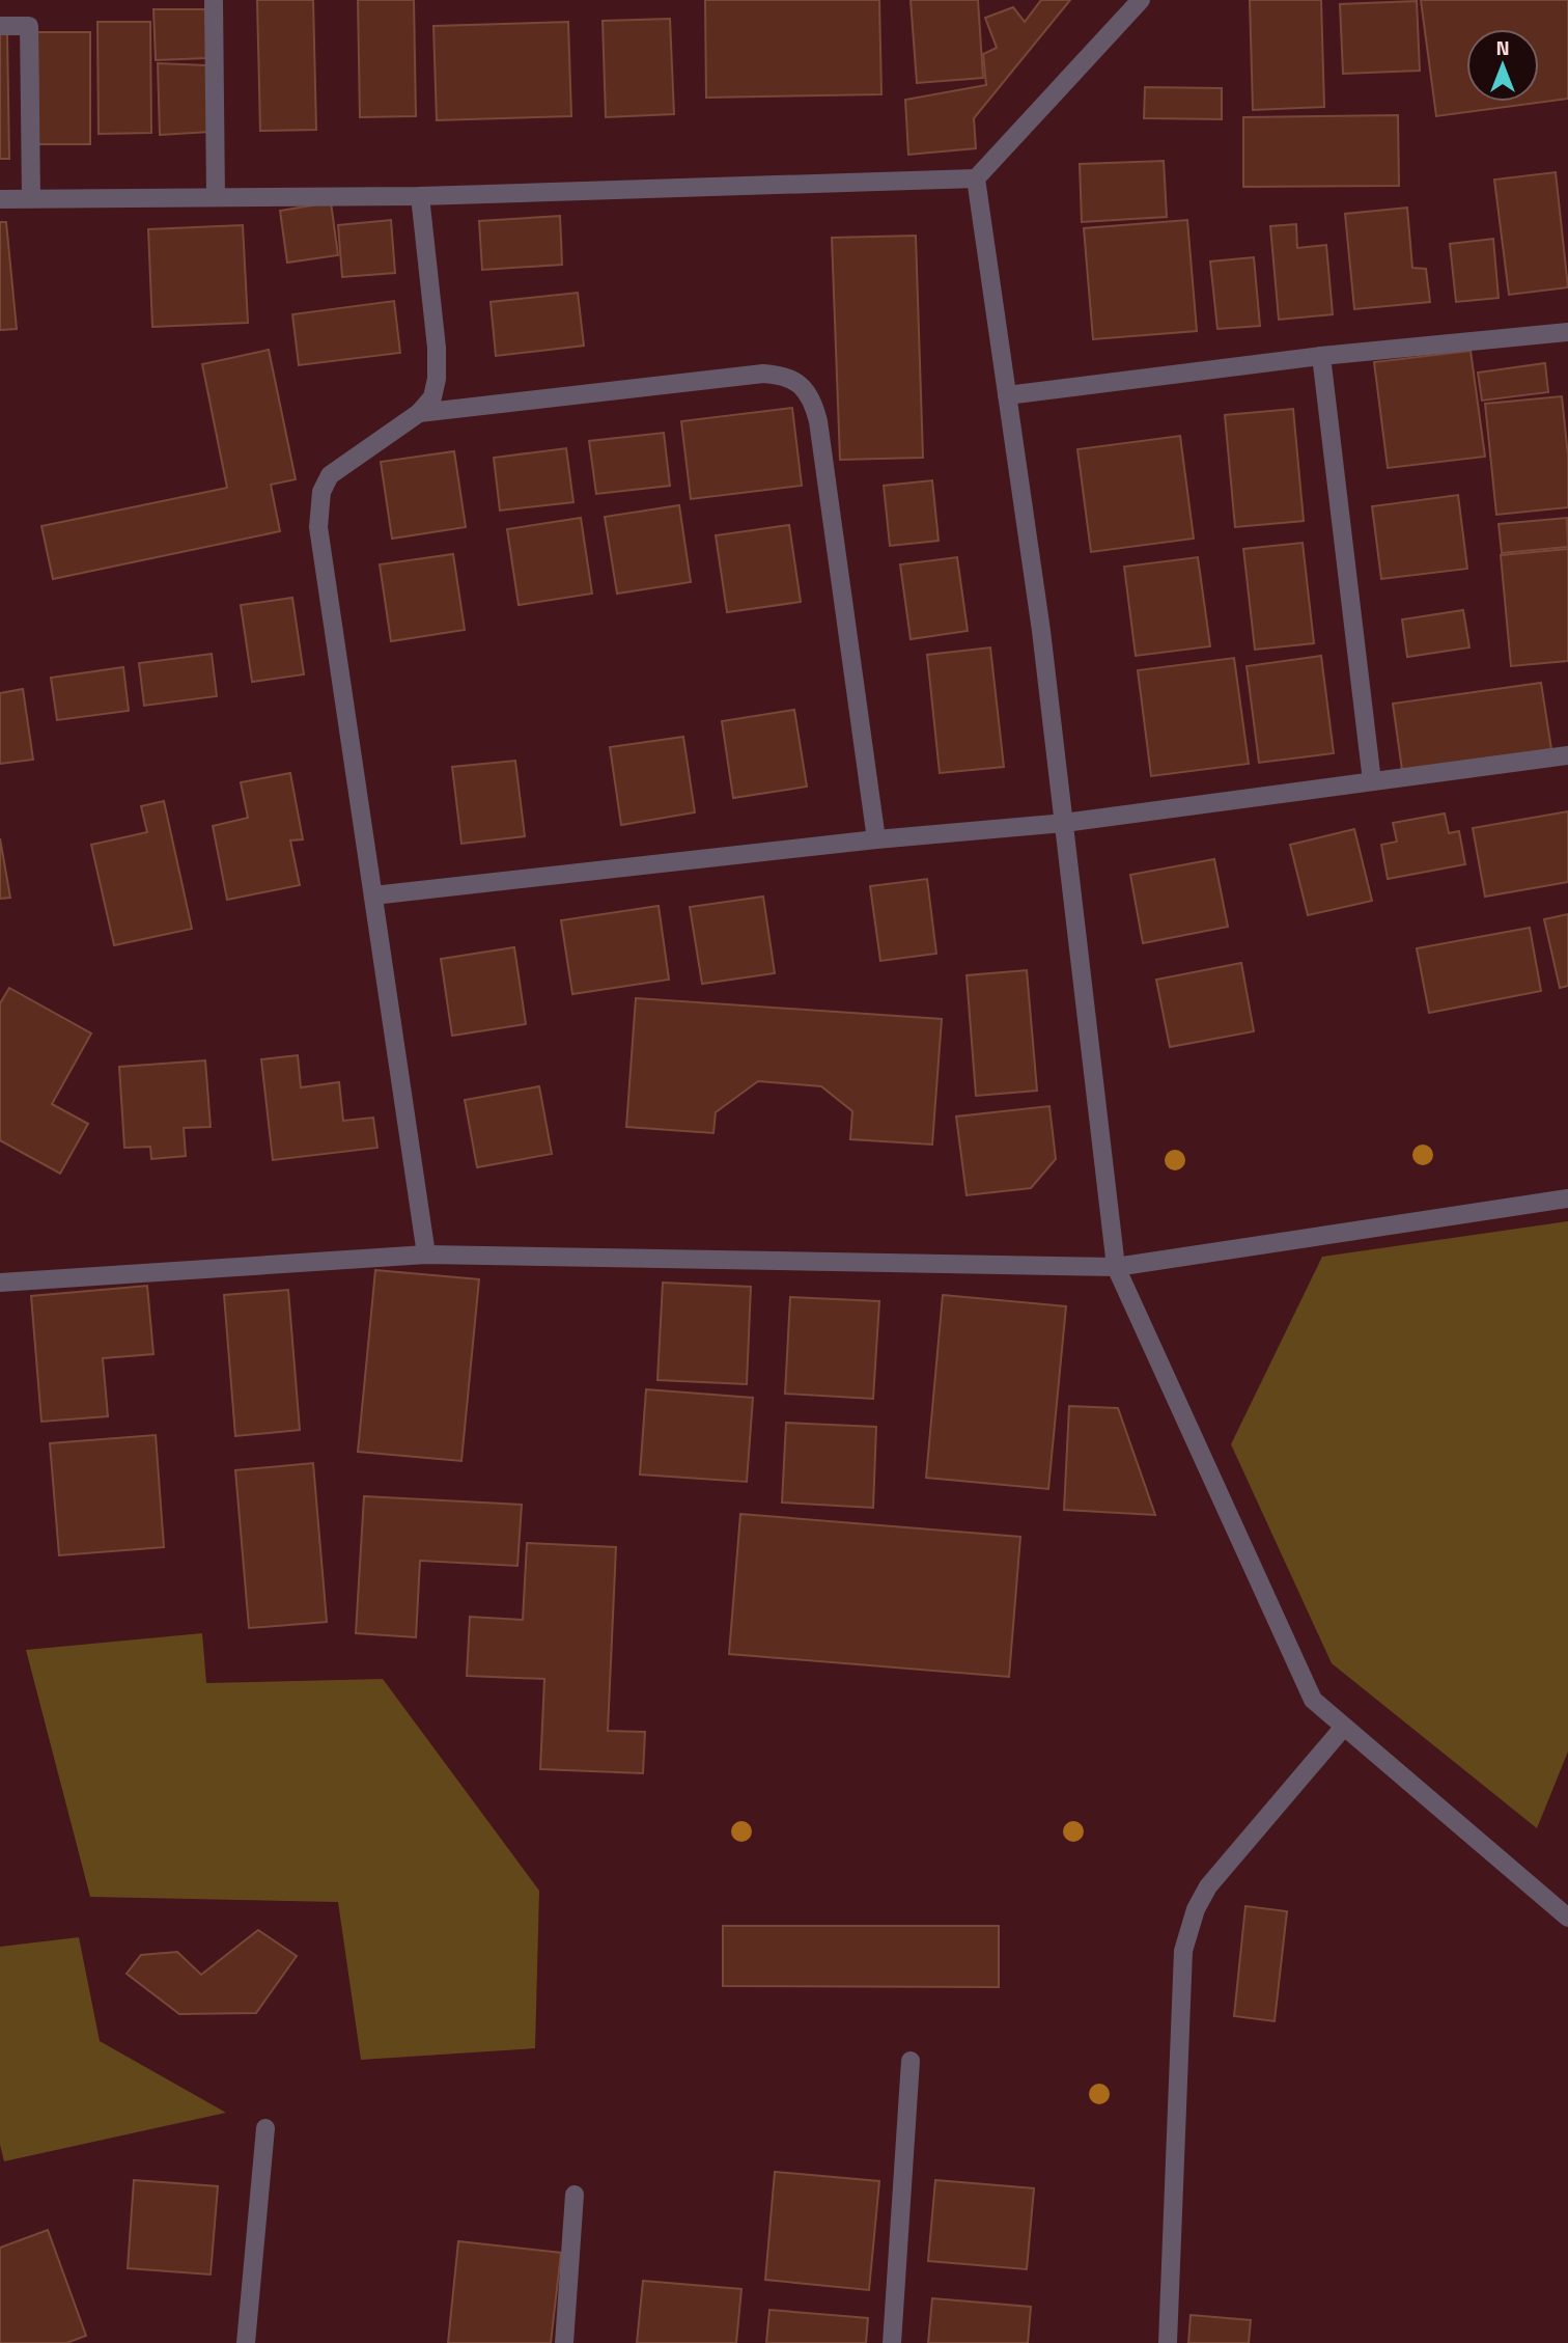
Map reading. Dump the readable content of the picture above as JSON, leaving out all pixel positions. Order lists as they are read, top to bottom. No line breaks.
{"north":"top"}
